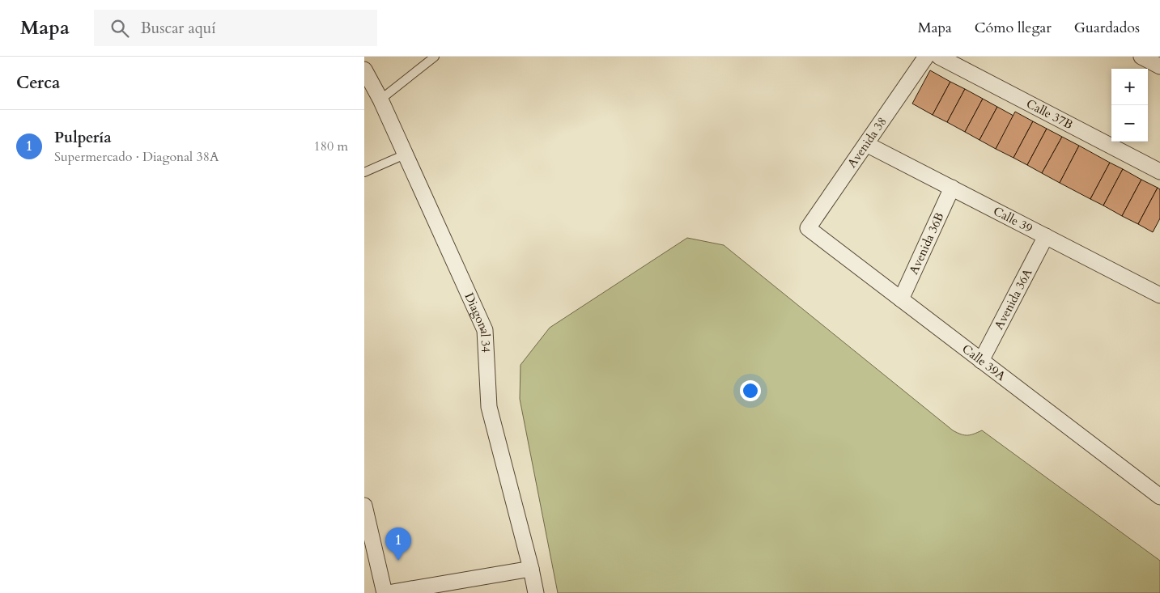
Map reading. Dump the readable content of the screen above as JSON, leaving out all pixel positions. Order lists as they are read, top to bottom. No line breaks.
{"streets":{"street":["Calle 37B","Avenida 38","Calle 39","Avenida 36B","Avenida 36A","Diagonal 34","Calle 39A"]},"crossings":[["Avenida 38","Calle 39"],["Avenida 38","Calle 39A"],["Calle 39","Avenida 36B"],["Calle 39","Avenida 36A"],["Avenida 36B","Calle 39A"],["Avenida 36A","Calle 39A"]],"page":{"header":"Mapa","search":"Buscar aquí","nav":["Mapa","Cómo llegar","Guardados"],"heading":"Cerca","map_buttons":["+","−"],"list":[{"mark":"1","name":"Pulpería","note":"Supermercado · Diagonal 38A","value":"180 m"}],"pins":"1"}}
